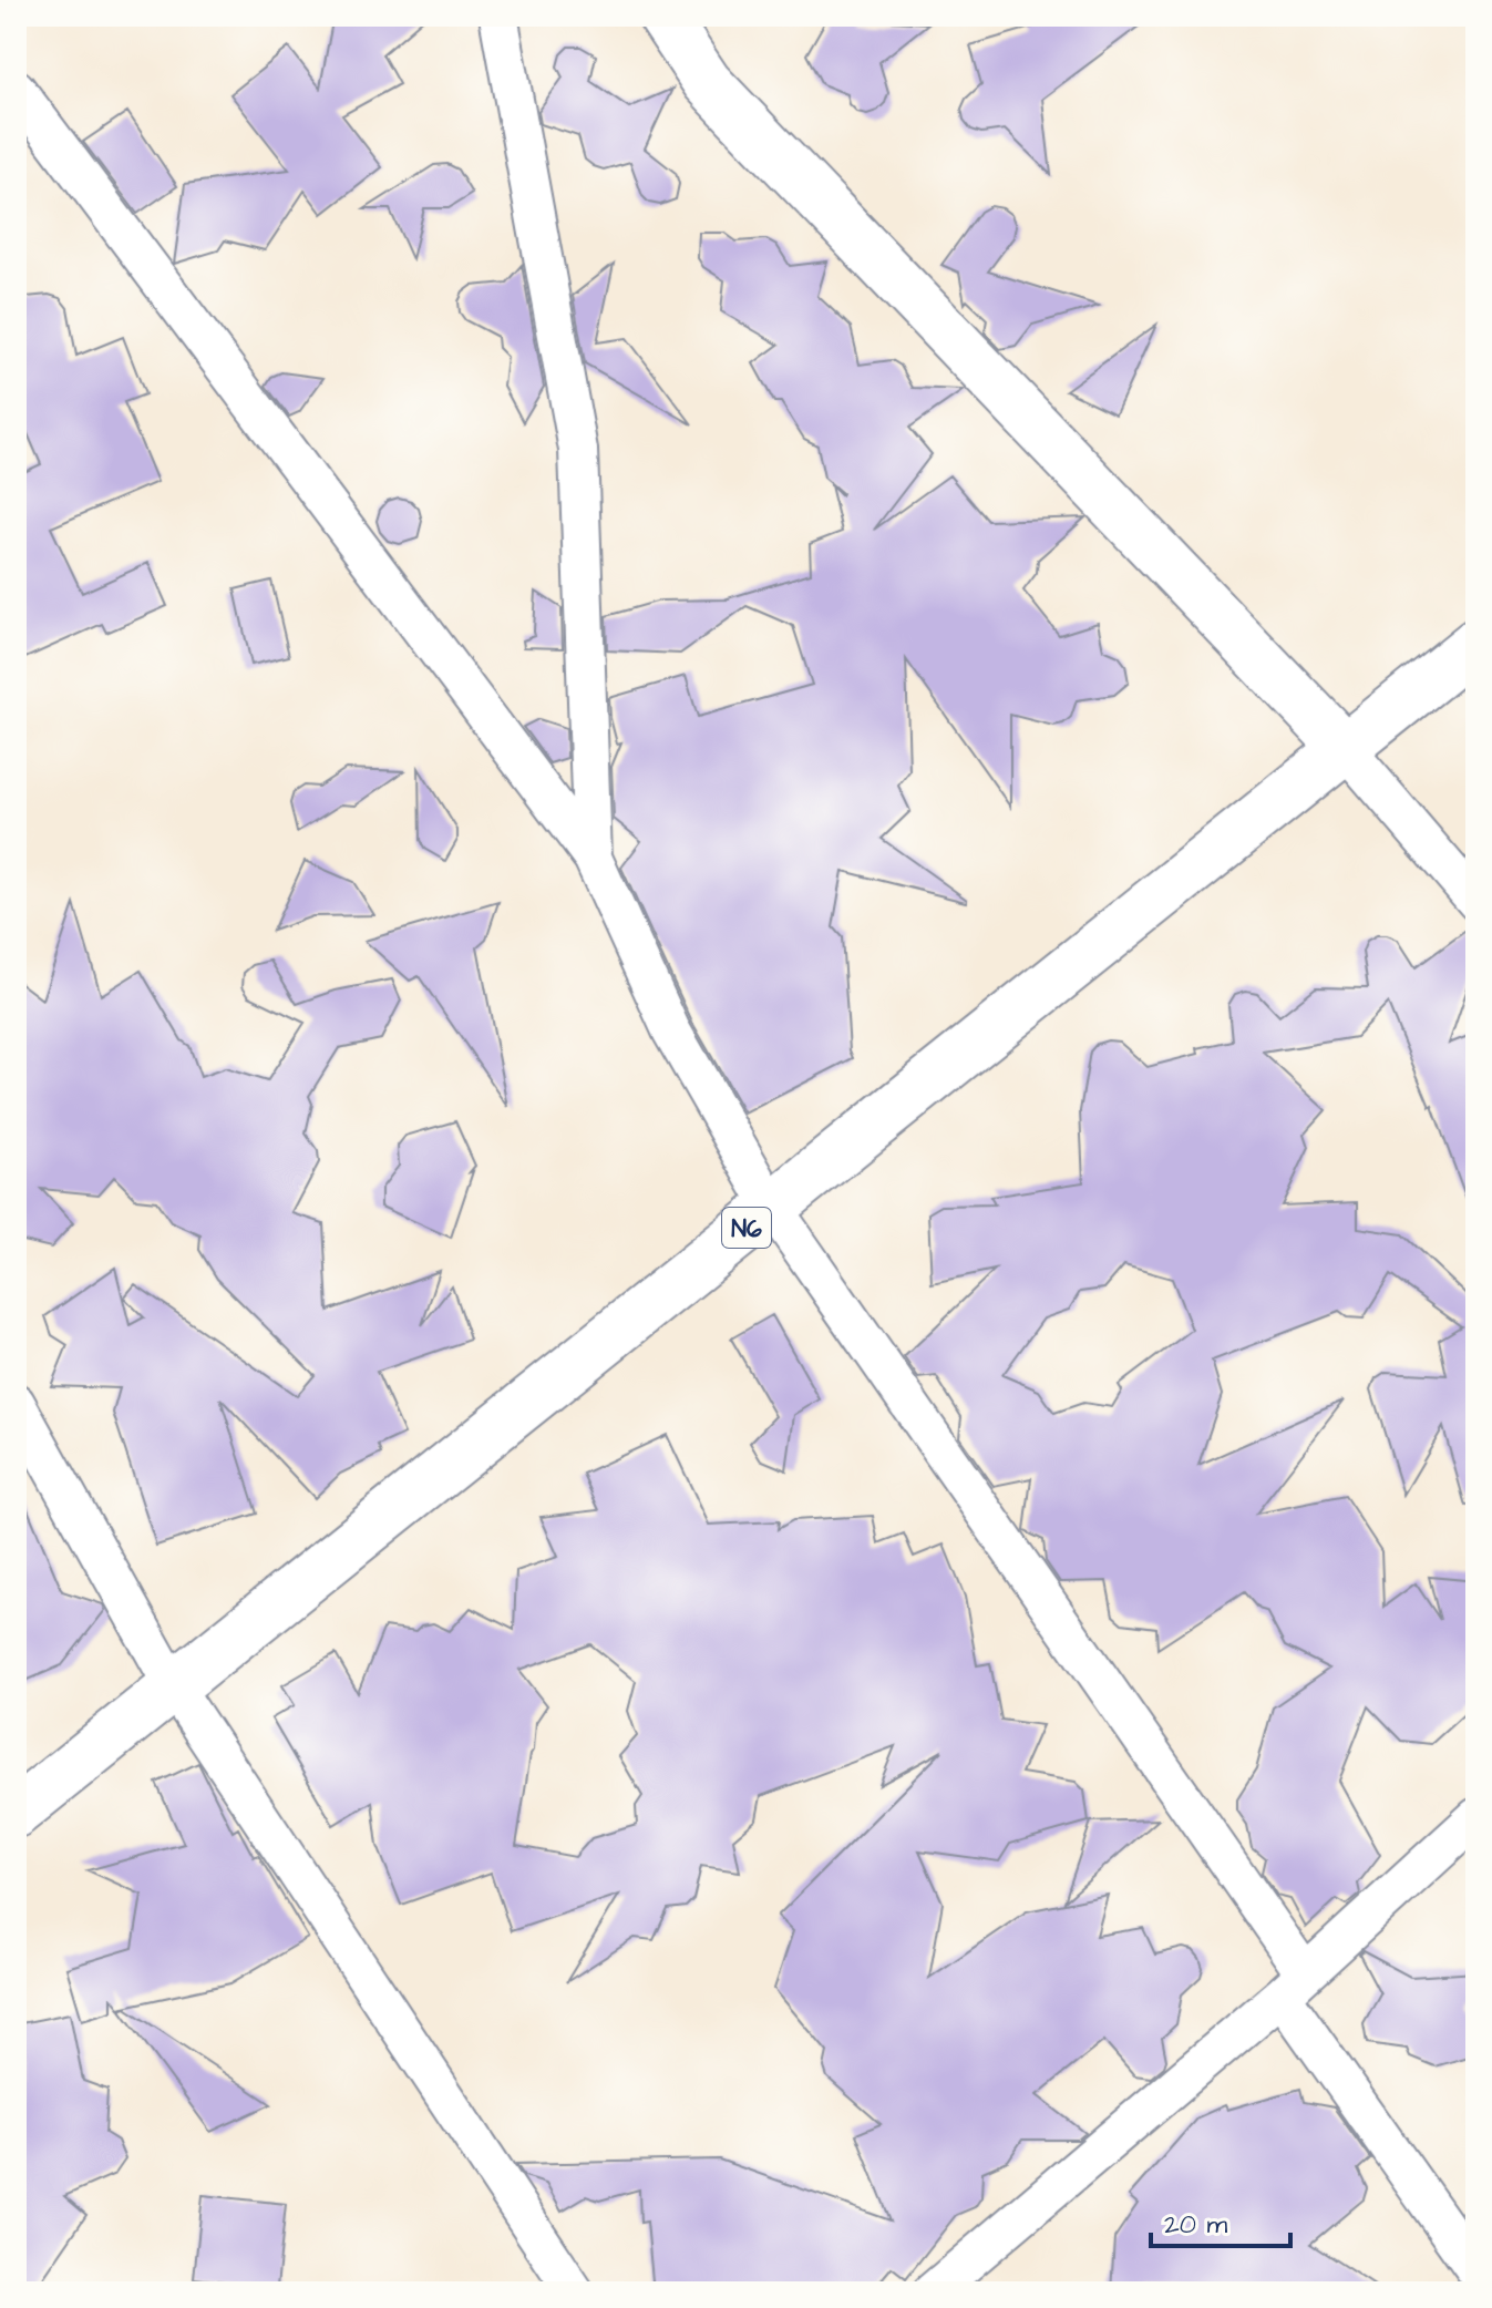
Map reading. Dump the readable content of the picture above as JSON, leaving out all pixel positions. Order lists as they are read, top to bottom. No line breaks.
{"streets":{"main road":["N6"]},"scale_bar":"20 m"}
